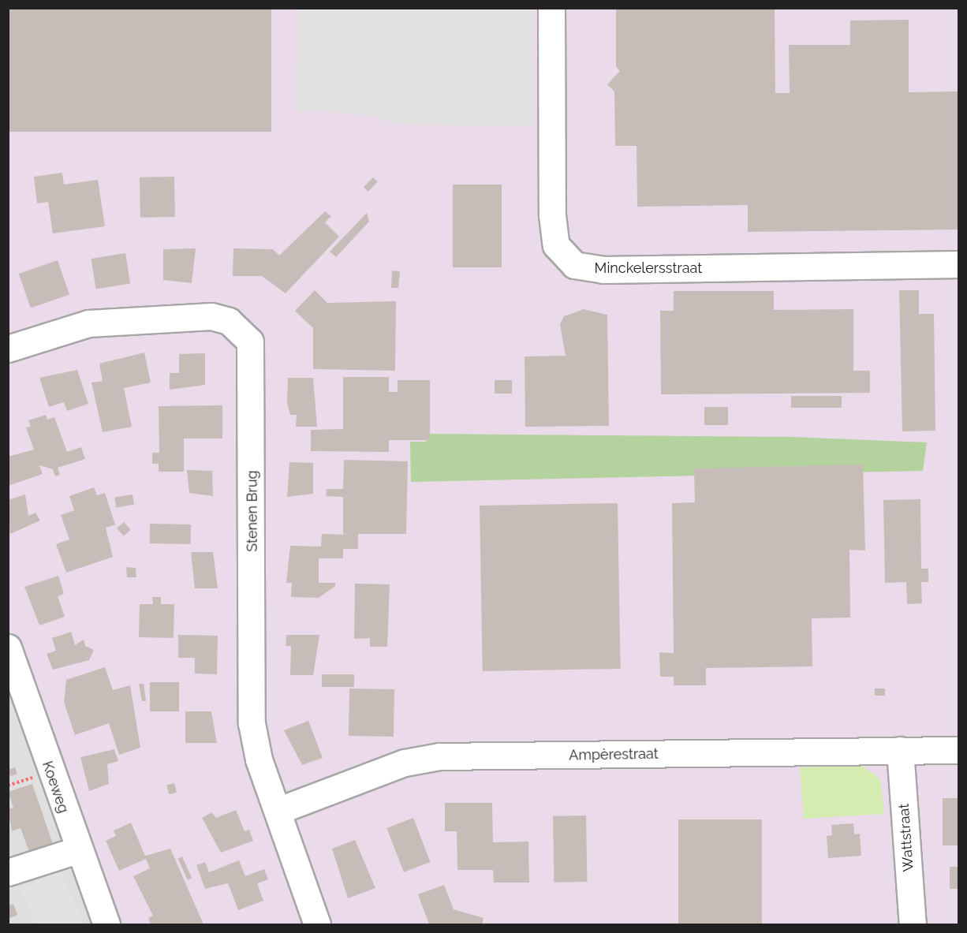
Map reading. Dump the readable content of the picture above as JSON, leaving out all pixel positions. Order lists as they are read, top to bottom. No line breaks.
{"streets":{"street":["Minckelersstraat","Stenen Brug","Ampèrestraat","Koeweg","Wattstraat"]},"crossings":[["Stenen Brug","Ampèrestraat"],["Ampèrestraat","Wattstraat"]]}
